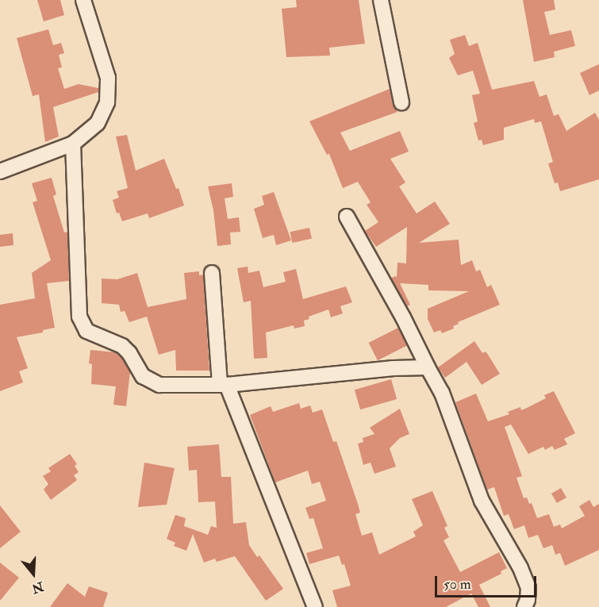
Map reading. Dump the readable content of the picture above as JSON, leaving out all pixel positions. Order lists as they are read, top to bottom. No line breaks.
{"scale_bar":"50 m","north":"bottom"}
